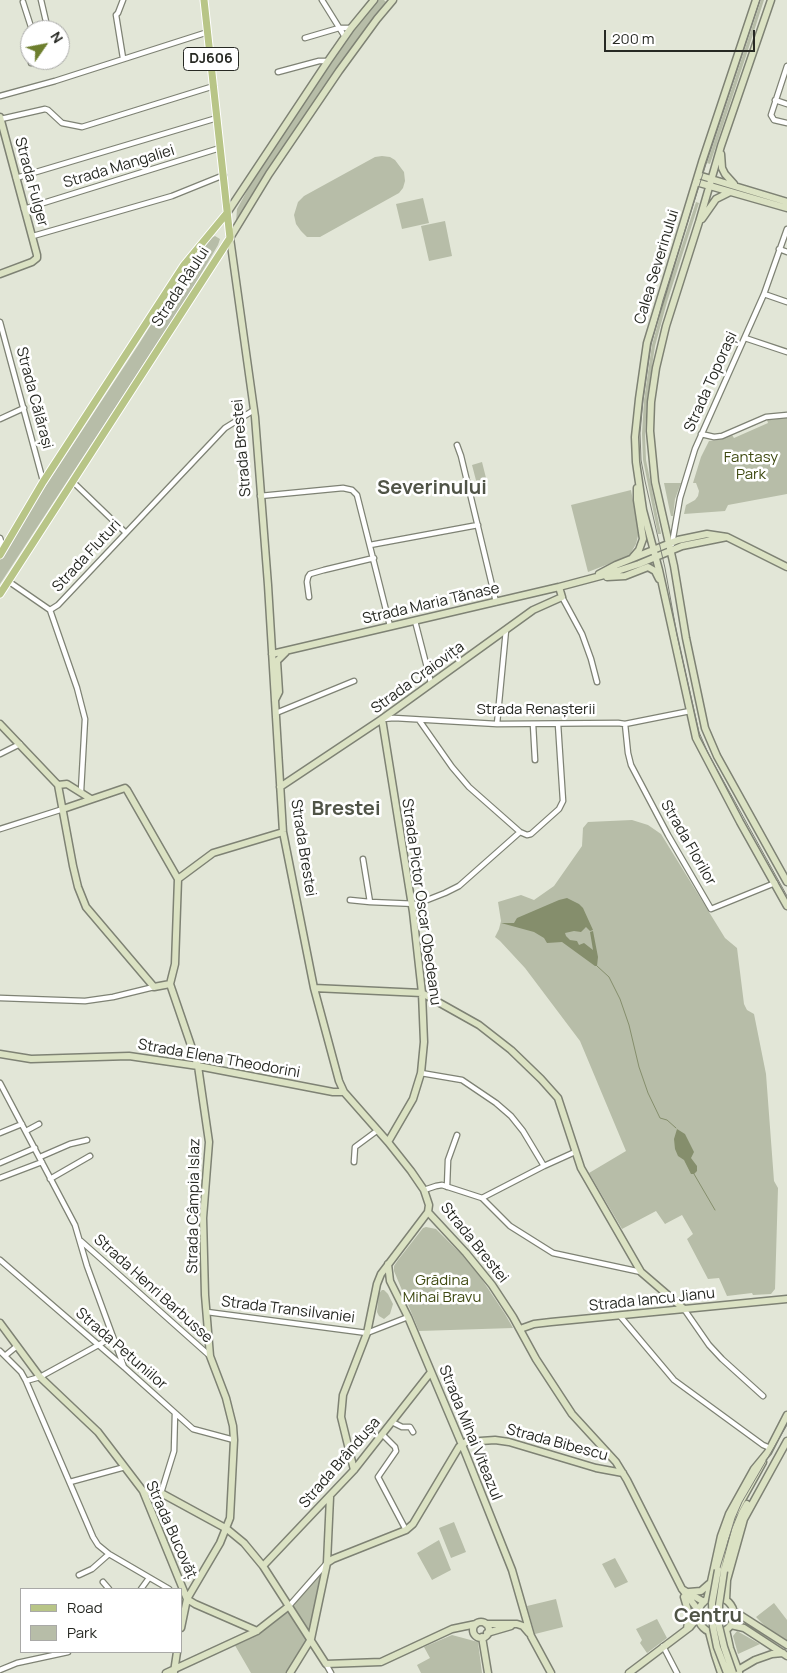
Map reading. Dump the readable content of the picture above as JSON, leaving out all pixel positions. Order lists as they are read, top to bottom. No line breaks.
{"streets":{"main road":["DJ606","Strada Râului","Strada Brestei"],"street":["Strada Mangaliei","Strada Fulger","Calea Severinului","Strada Toporași","Strada Călărași","Strada Fluturi","Strada Maria Tănase","Strada Craiovița","Strada Renașterii","Strada Florilor","Strada Pictor Oscar Obedeanu","Strada Elena Theodorini","Strada Câmpia Islaz","Strada Henri Barbusse","Strada Iancu Jianu","Strada Transilvaniei","Strada Petuniilor","Strada Mihai Viteazul","Strada Bibescu","Strada Brândușa","Strada Bucovăț"]},"crossings":[["Strada Mangaliei","Strada Fulger"],["Strada Mangaliei","Strada Brestei"],["Calea Severinului","Strada Toporași"],["Calea Severinului","Strada Maria Tănase"],["Calea Severinului","Strada Renașterii"],["Calea Severinului","Strada Florilor"],["Strada Râului","Strada Călărași"],["Strada Râului","Strada Brestei"],["Strada Toporași","Strada Maria Tănase"],["Strada Brestei","Strada Fluturi"],["Strada Brestei","Strada Maria Tănase"],["Strada Brestei","Strada Craiovița"],["Strada Brestei","Strada Pictor Oscar Obedeanu"],["Strada Brestei","Strada Elena Theodorini"],["Strada Brestei","Strada Iancu Jianu"],["Strada Brestei","Strada Bibescu"],["Strada Craiovița","Strada Renașterii"],["Strada Craiovița","Strada Pictor Oscar Obedeanu"],["Strada Renașterii","Strada Florilor"],["Strada Renașterii","Strada Pictor Oscar Obedeanu"],["Strada Elena Theodorini","Strada Câmpia Islaz"],["Strada Câmpia Islaz","Strada Henri Barbusse"],["Strada Câmpia Islaz","Strada Transilvaniei"],["Strada Câmpia Islaz","Strada Petuniilor"],["Strada Câmpia Islaz","Strada Bucovăț"],["Strada Mihai Viteazul","Strada Bibescu"],["Strada Mihai Viteazul","Strada Brândușa"]],"districts":["Severinului","Brestei","Centru"],"parks":["Fantasy Park","Grădina Mihai Bravu"],"legend":["Road","Park"],"scale_bar":"200 m","north":"top right"}
